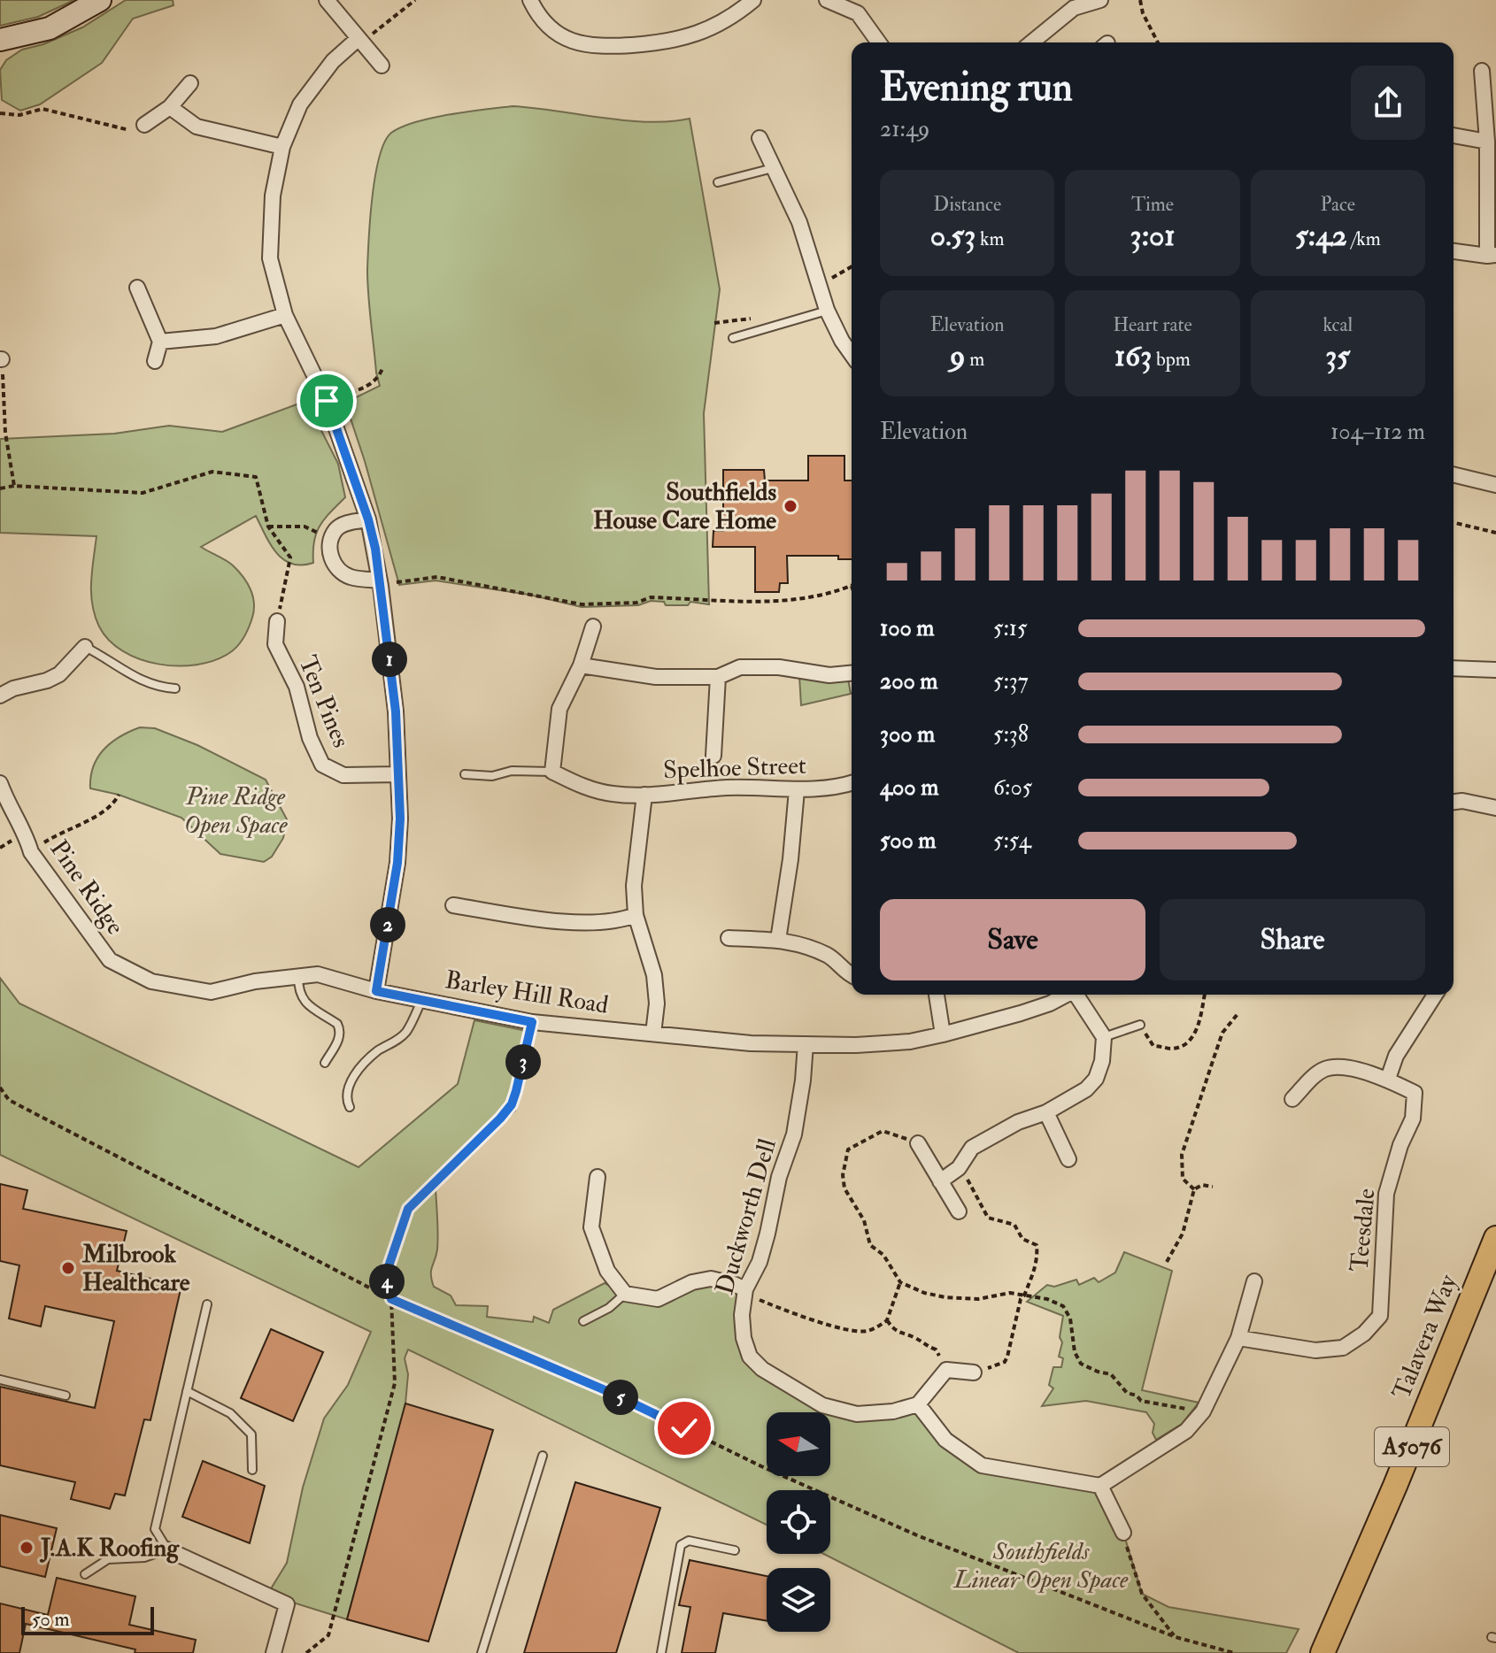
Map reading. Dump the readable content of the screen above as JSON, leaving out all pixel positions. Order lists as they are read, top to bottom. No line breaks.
{"streets":{"main road":["Talavera Way","A5076"],"street":["Ten Pines","Spelhoe Street","Pine Ridge","Barley Hill Road","Duckworth Dell","Teesdale"]},"crossings":[["Spelhoe Street","Barley Hill Road"],["Pine Ridge","Barley Hill Road"],["Barley Hill Road","Duckworth Dell"]],"parks":["Pine Ridge Open Space","Southfields Linear Open Space"],"places":["Southfields House Care Home","Milbrook Healthcare","J.A.K Roofing"],"scale_bar":"50 m","north":"left","page":{"heading":["Evening run","21:49"],"stats":[["Distance","0.53 km"],["Time","3:01"],["Pace","5:42 /km"],["Elevation","9 m"],["Heart rate","163 bpm"],["kcal","35"]],"chart":["Elevation","104–112 m"],"list":[{"name":"100 m","note":"5:15"},{"name":"200 m","note":"5:37"},{"name":"300 m","note":"5:38"},{"name":"400 m","note":"6:05"},{"name":"500 m","note":"5:54"}],"pins":["1","2","3","4","5"],"buttons":["Save","Share"],"scale":"50 m"}}
